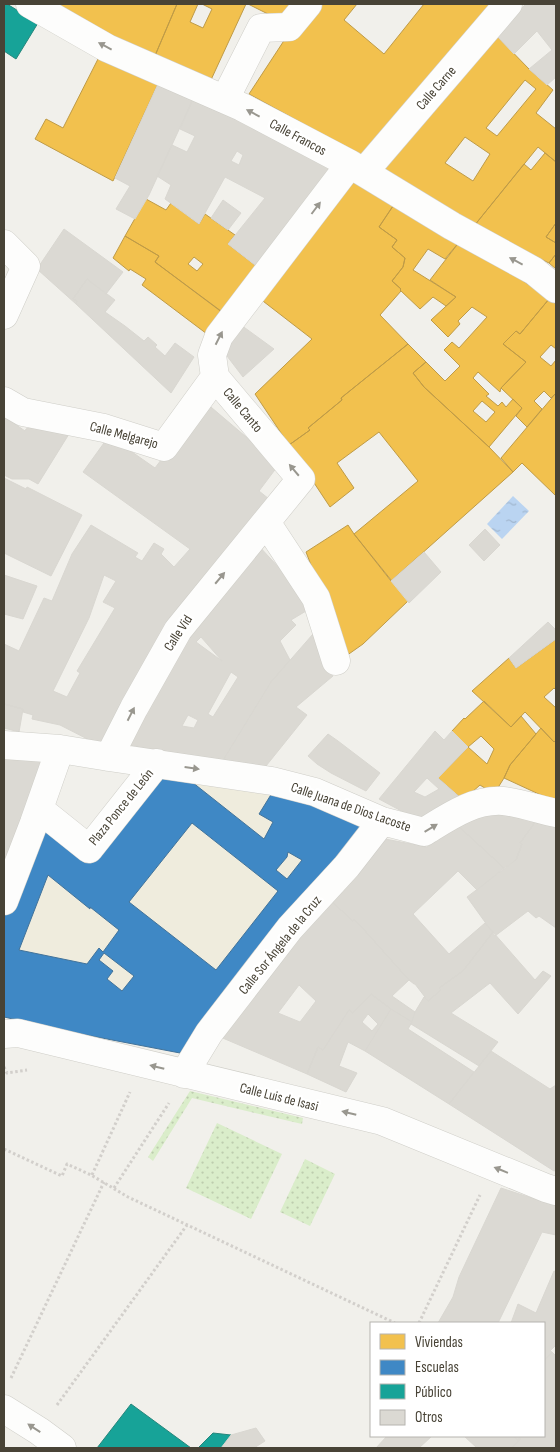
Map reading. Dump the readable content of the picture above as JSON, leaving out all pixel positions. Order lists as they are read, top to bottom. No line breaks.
{"streets":{"street":["Calle Carne","Calle Francos","Calle Canto","Calle Melgarejo","Calle Vid","Plaza Ponce de León","Calle Juana de Dios Lacoste","Calle Sor Ángela de la Cruz","Calle Luis de Isasi"]},"crossings":[["Calle Carne","Calle Francos"],["Calle Carne","Calle Canto"],["Calle Francos","Calle Canto"],["Calle Canto","Calle Melgarejo"],["Calle Canto","Calle Vid"],["Calle Vid","Calle Juana de Dios Lacoste"],["Plaza Ponce de León","Calle Juana de Dios Lacoste"],["Calle Juana de Dios Lacoste","Calle Sor Ángela de la Cruz"],["Calle Sor Ángela de la Cruz","Calle Luis de Isasi"]],"one_way":["Calle Francos","Calle Canto","Calle Vid","Calle Juana de Dios Lacoste","Calle Luis de Isasi"],"legend":["Viviendas","Escuelas","Público","Otros"]}
